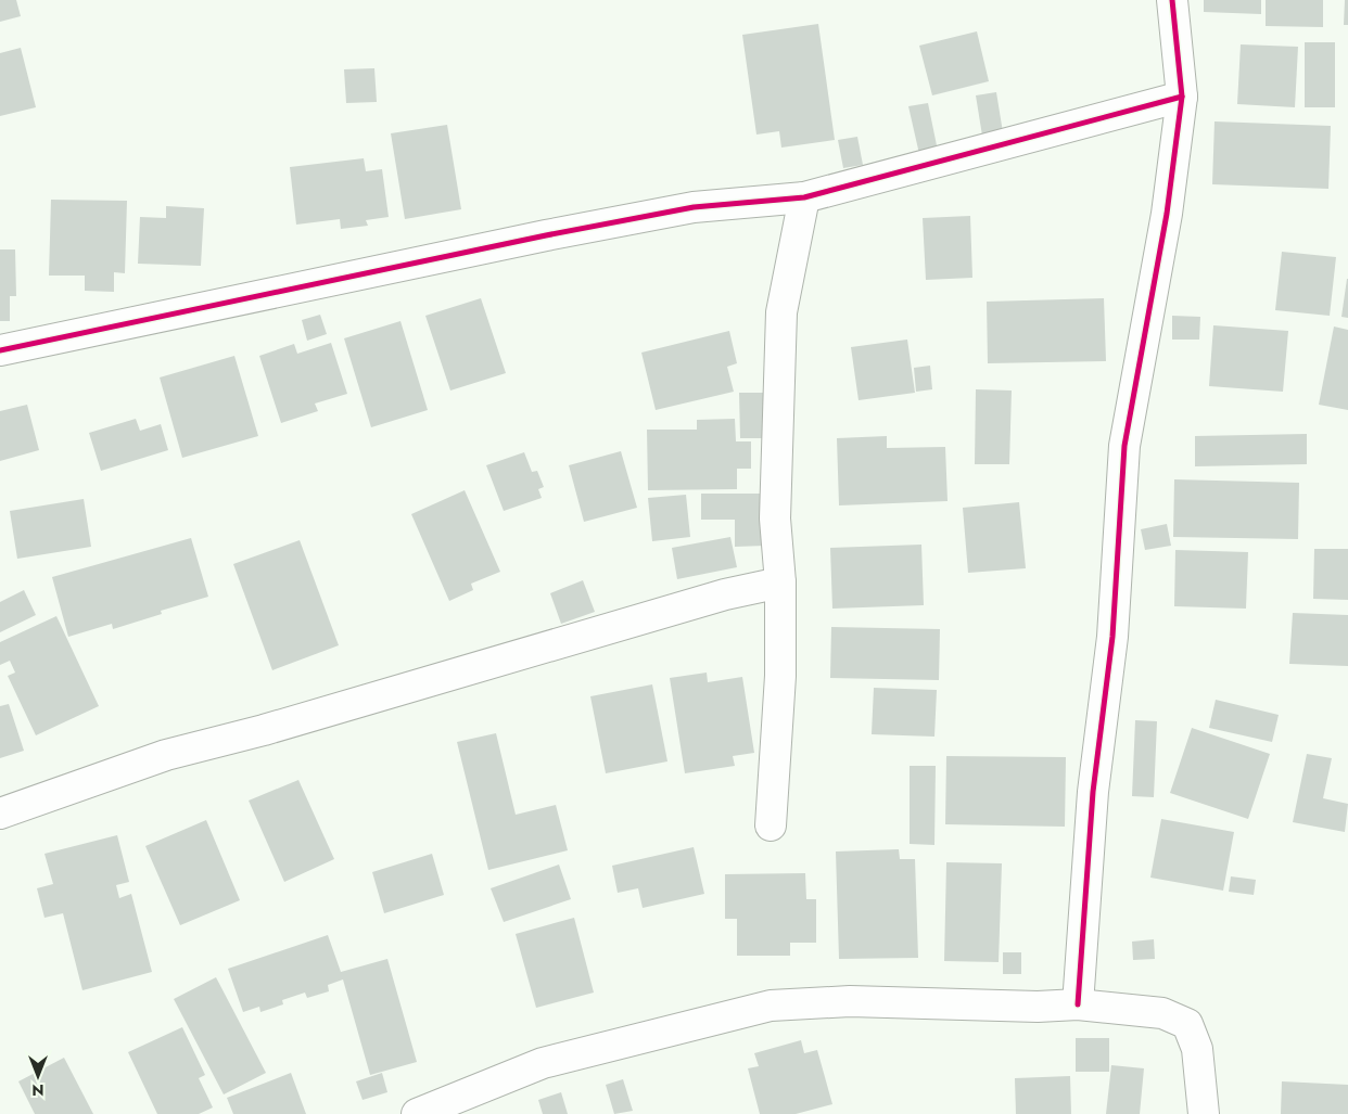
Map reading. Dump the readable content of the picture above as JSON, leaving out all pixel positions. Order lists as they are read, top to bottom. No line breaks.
{"north":"bottom"}
